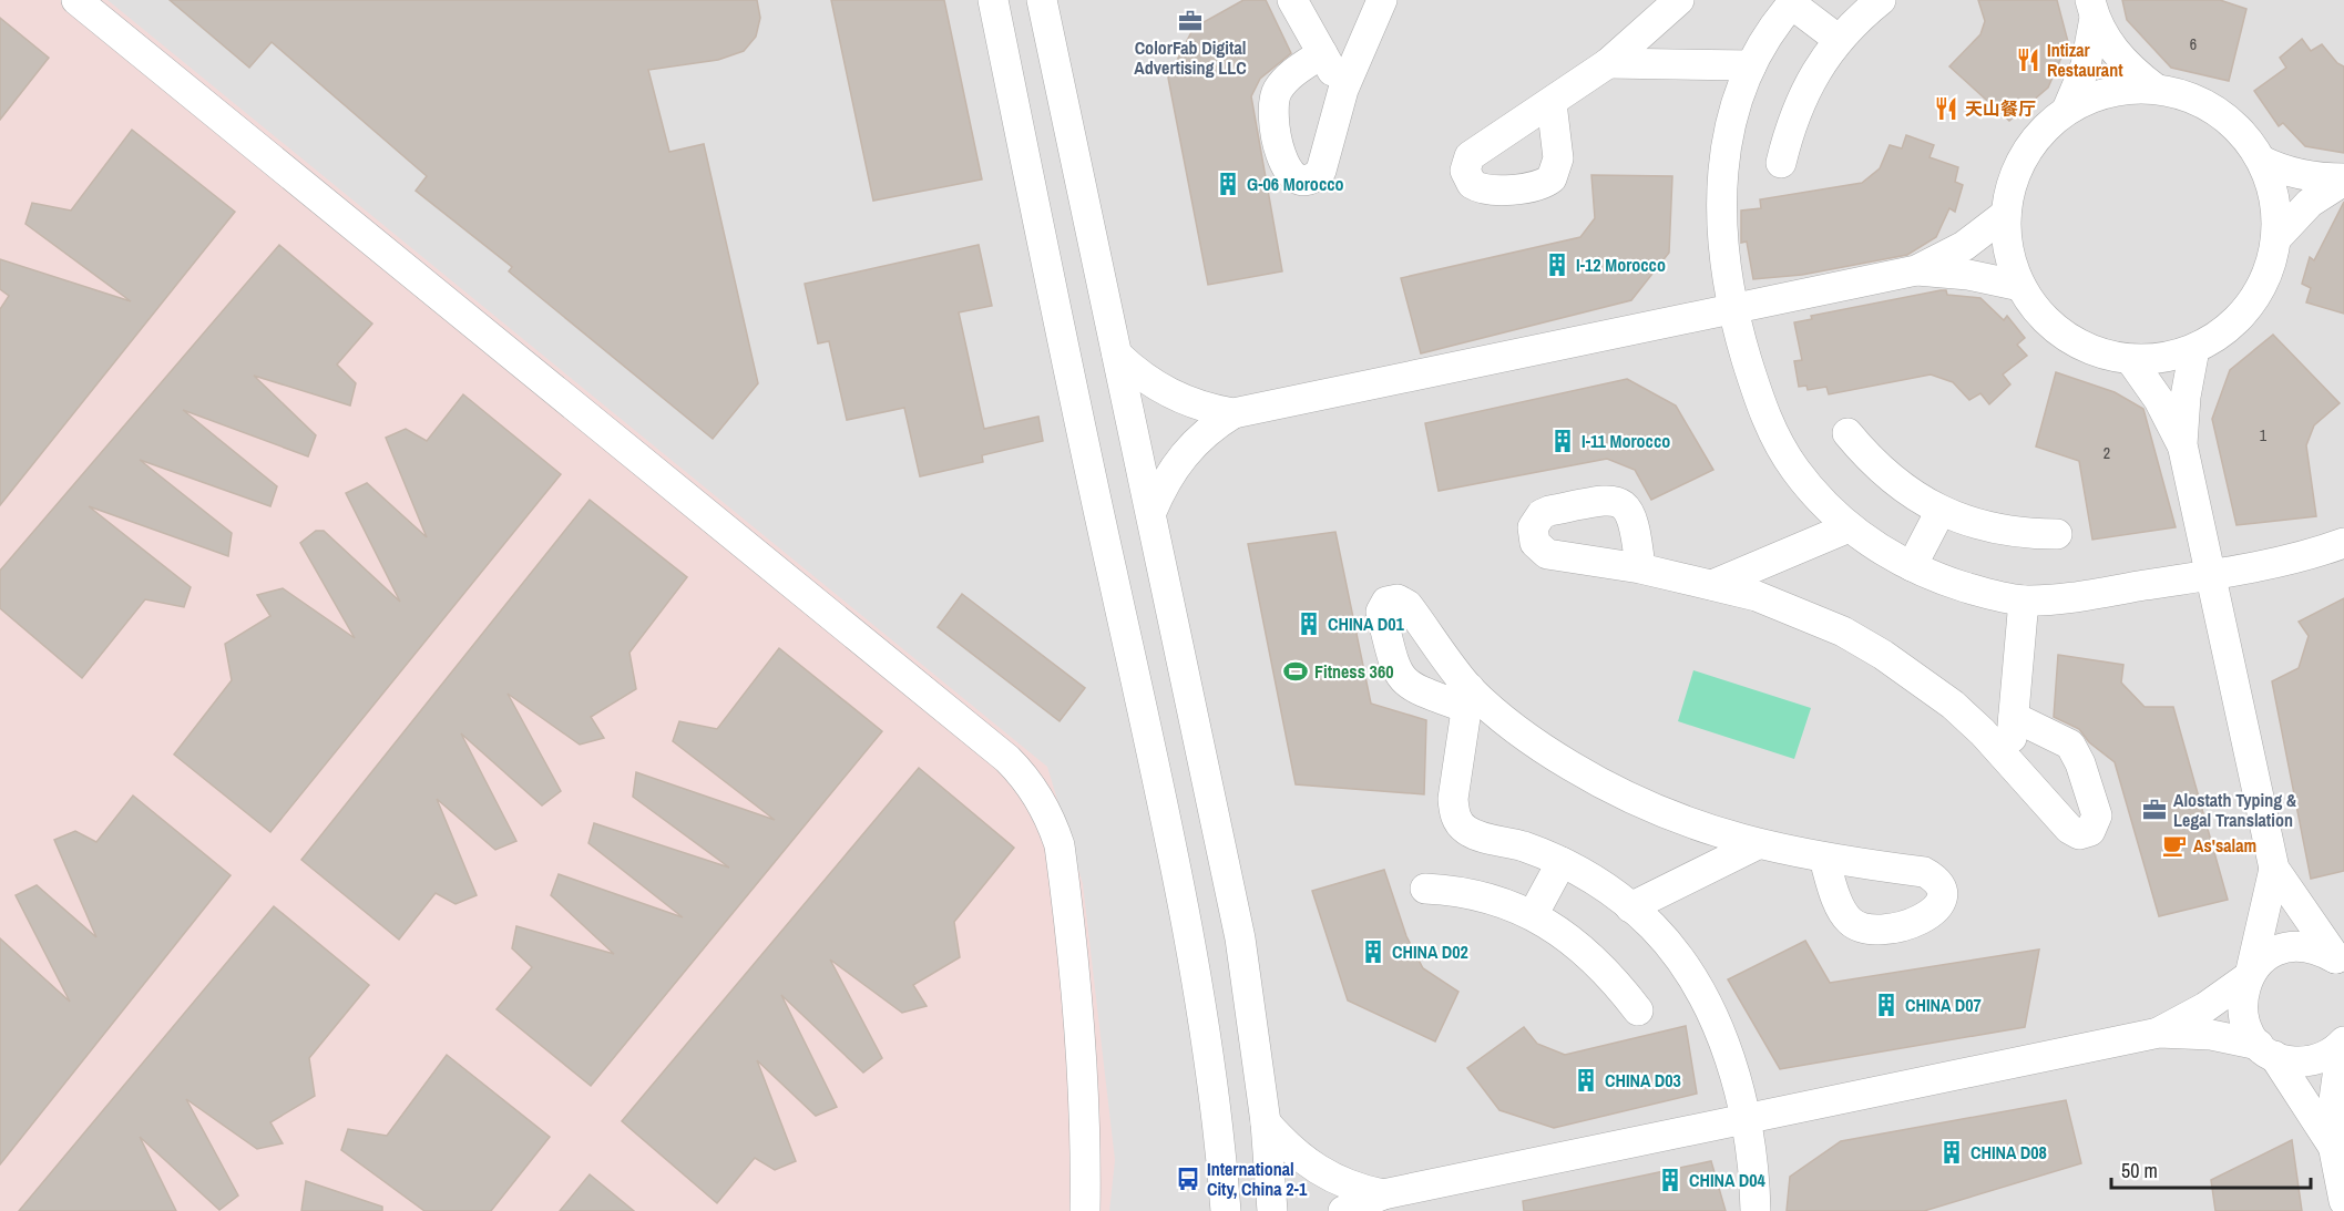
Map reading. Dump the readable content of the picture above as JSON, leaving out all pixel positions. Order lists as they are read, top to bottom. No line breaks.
{"places":{"office":["ColorFab Digital Advertising LLC","Alostath Typing & Legal Translation"],"restaurant":["Intizar Restaurant","天山餐厅"],"building":["G-06 Morocco","I-12 Morocco","I-11 Morocco","CHINA D01","CHINA D02","CHINA D07","CHINA D03","CHINA D08","CHINA D04"],"sports":["Fitness 360"],"cafe":["As'salam"],"bus stop":["International City, China 2-1"]},"house_numbers":["6","1","2"],"scale_bar":"50 m"}
